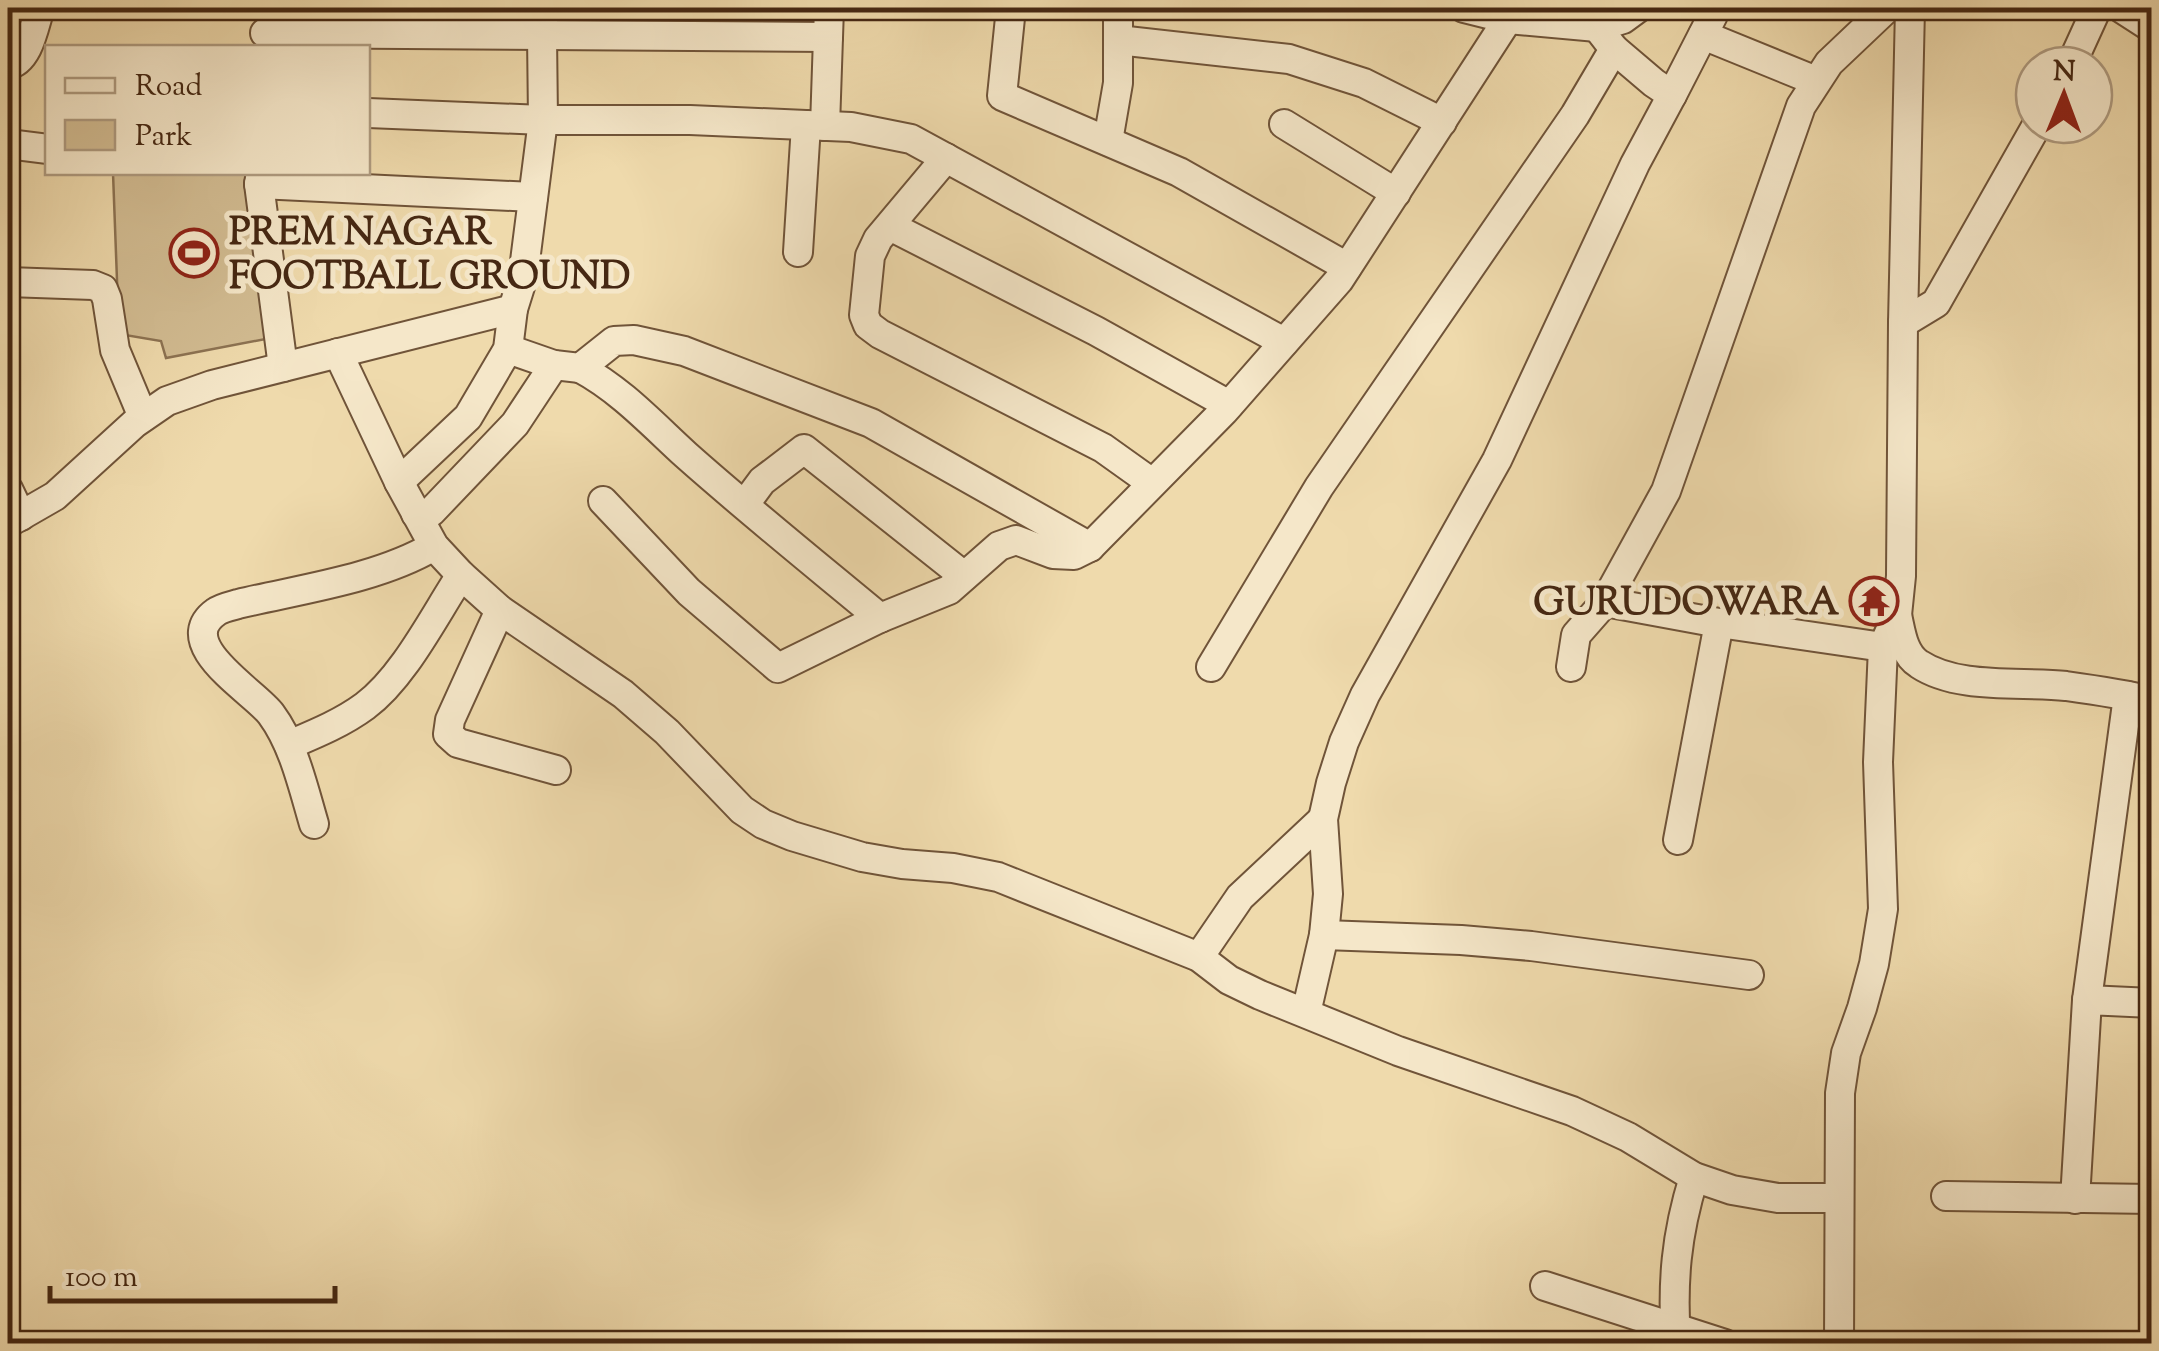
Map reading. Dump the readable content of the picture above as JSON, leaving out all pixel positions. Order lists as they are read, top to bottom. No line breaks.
{"places":{"sports":["PREM NAGAR FOOTBALL GROUND"],"temple":["GURUDOWARA"]},"legend":["Road","Park"],"scale_bar":"100 m","north":"top"}
